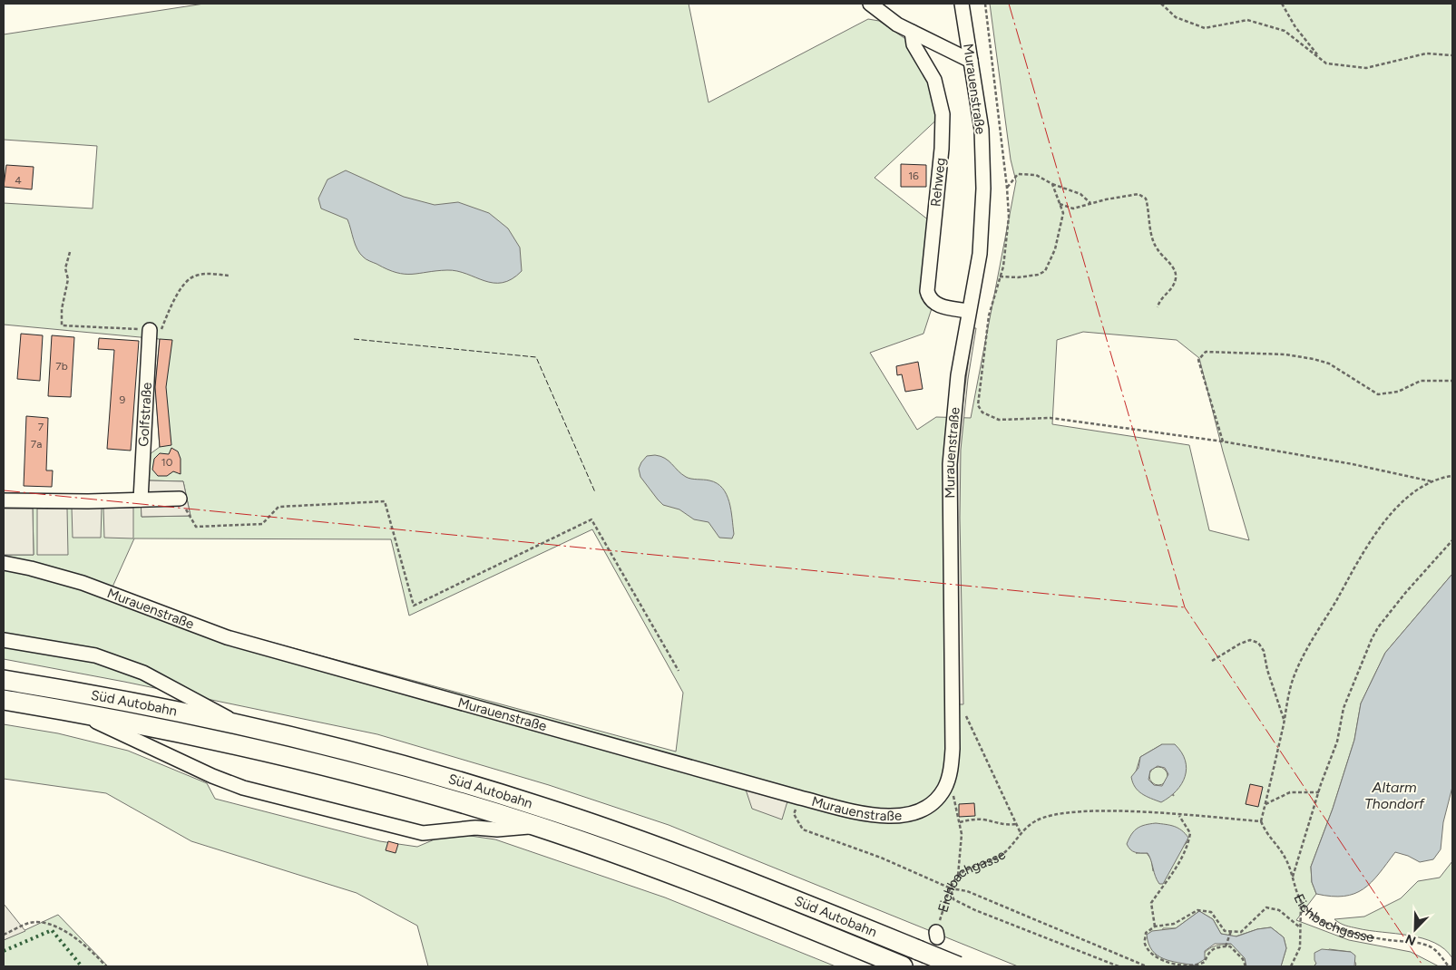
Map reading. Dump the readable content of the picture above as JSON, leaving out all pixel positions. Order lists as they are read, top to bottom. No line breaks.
{"streets":{"highway":["Süd Autobahn"],"street":["Murauenstraße","Rehweg","Golfstraße"],"path":["Eichbachgasse"]},"crossings":[["Murauenstraße","Rehweg"]],"water":["Altarm Thondorf"],"house_numbers":["16","4","7b","9","7","7a","10"],"north":"bottom left"}
